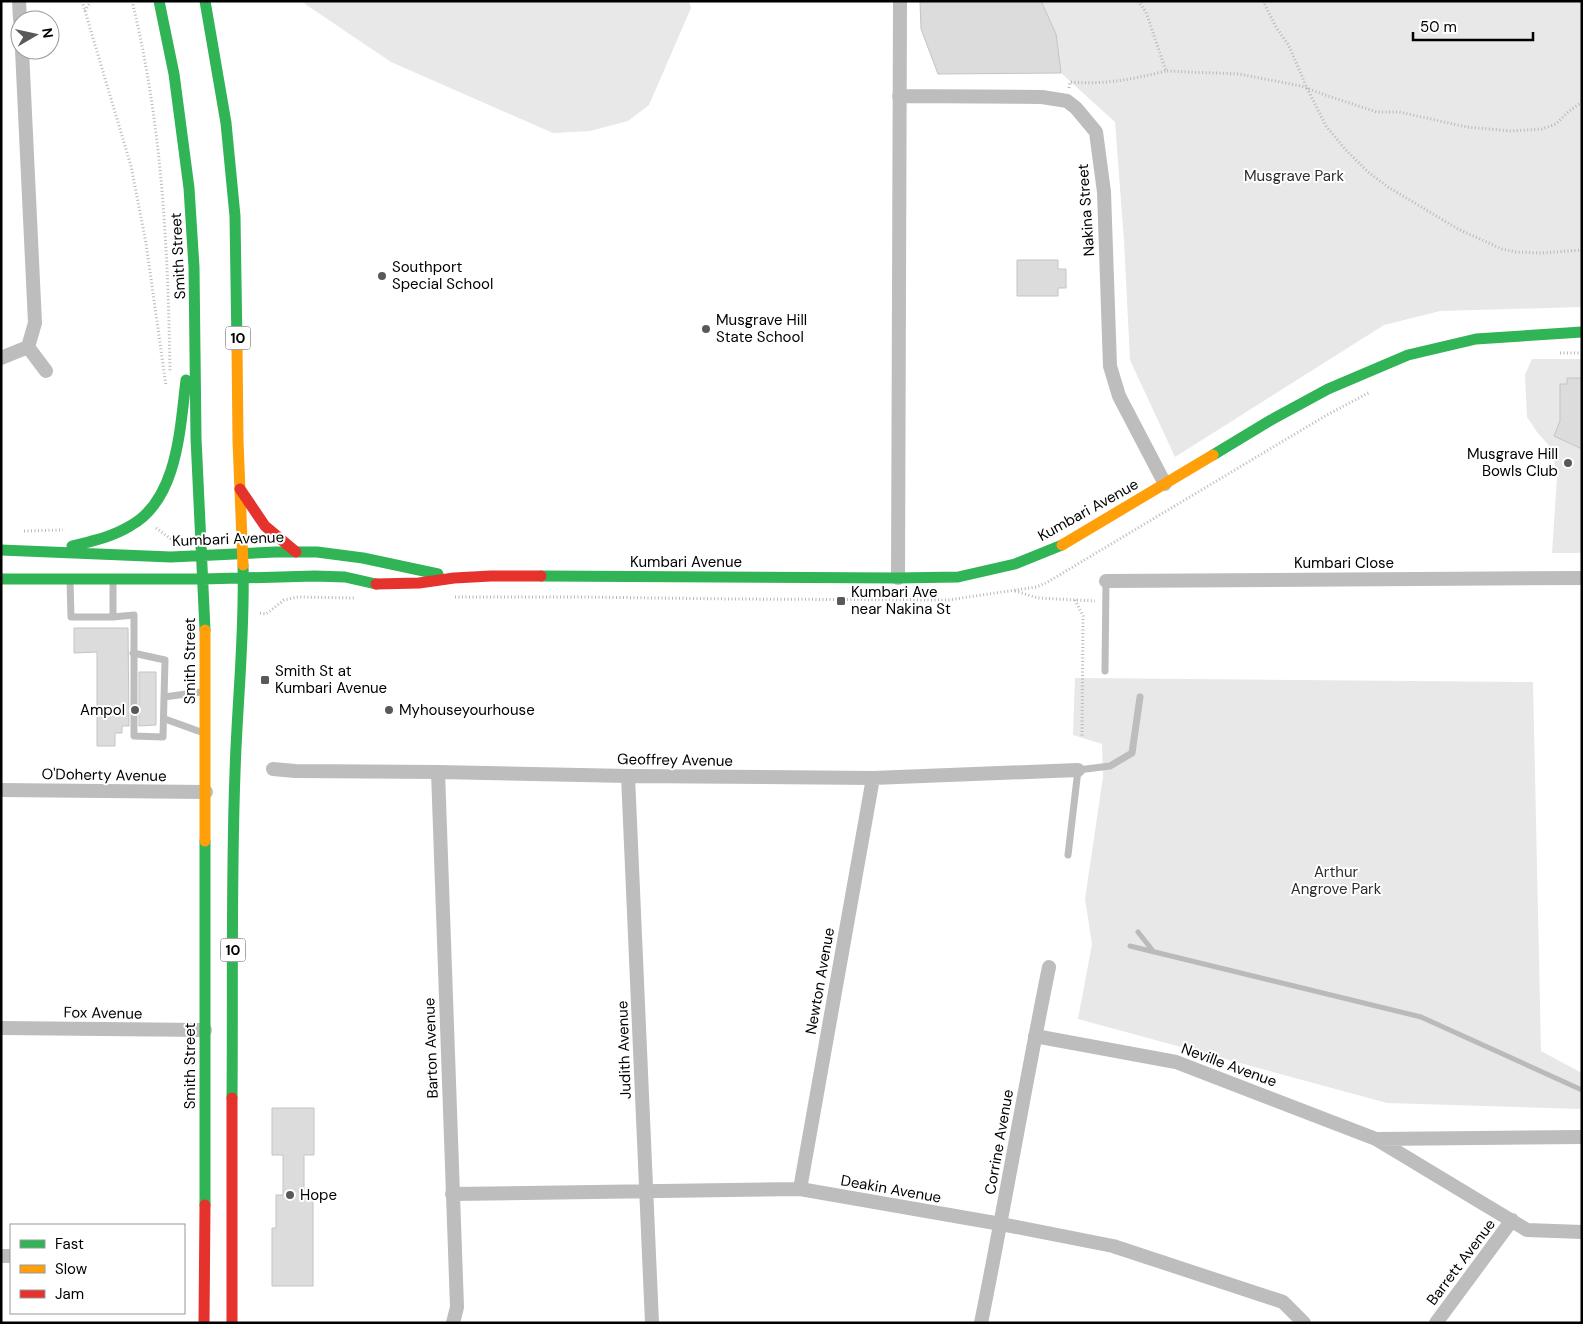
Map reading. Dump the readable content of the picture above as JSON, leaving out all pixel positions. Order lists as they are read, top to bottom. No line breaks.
{"streets":{"main road":["Smith Street","10","Kumbari Avenue"],"street":["Nakina Street","Kumbari Close","Geoffrey Avenue","O'Doherty Avenue","Newton Avenue","Fox Avenue","Barton Avenue","Judith Avenue","Neville Avenue","Corrine Avenue","Deakin Avenue","Barrett Avenue"]},"crossings":[["Nakina Street","Kumbari Avenue"],["Smith Street","Kumbari Avenue"],["Smith Street","O'Doherty Avenue"],["Smith Street","Fox Avenue"],["10","Kumbari Avenue"],["Geoffrey Avenue","Newton Avenue"],["Geoffrey Avenue","Barton Avenue"],["Geoffrey Avenue","Judith Avenue"],["Newton Avenue","Deakin Avenue"],["Barton Avenue","Deakin Avenue"],["Judith Avenue","Deakin Avenue"],["Neville Avenue","Corrine Avenue"],["Neville Avenue","Barrett Avenue"],["Corrine Avenue","Deakin Avenue"]],"parks":["Musgrave Park","Arthur Angrove Park"],"places":{"other":["Southport Special School","Musgrave Hill State School","Musgrave Hill Bowls Club","Ampol","Myhouseyourhouse","Hope"],"transit":["Kumbari Ave near Nakina St","Smith St at Kumbari Avenue"]},"legend":["Fast","Slow","Jam"],"scale_bar":"50 m","north":"right"}
